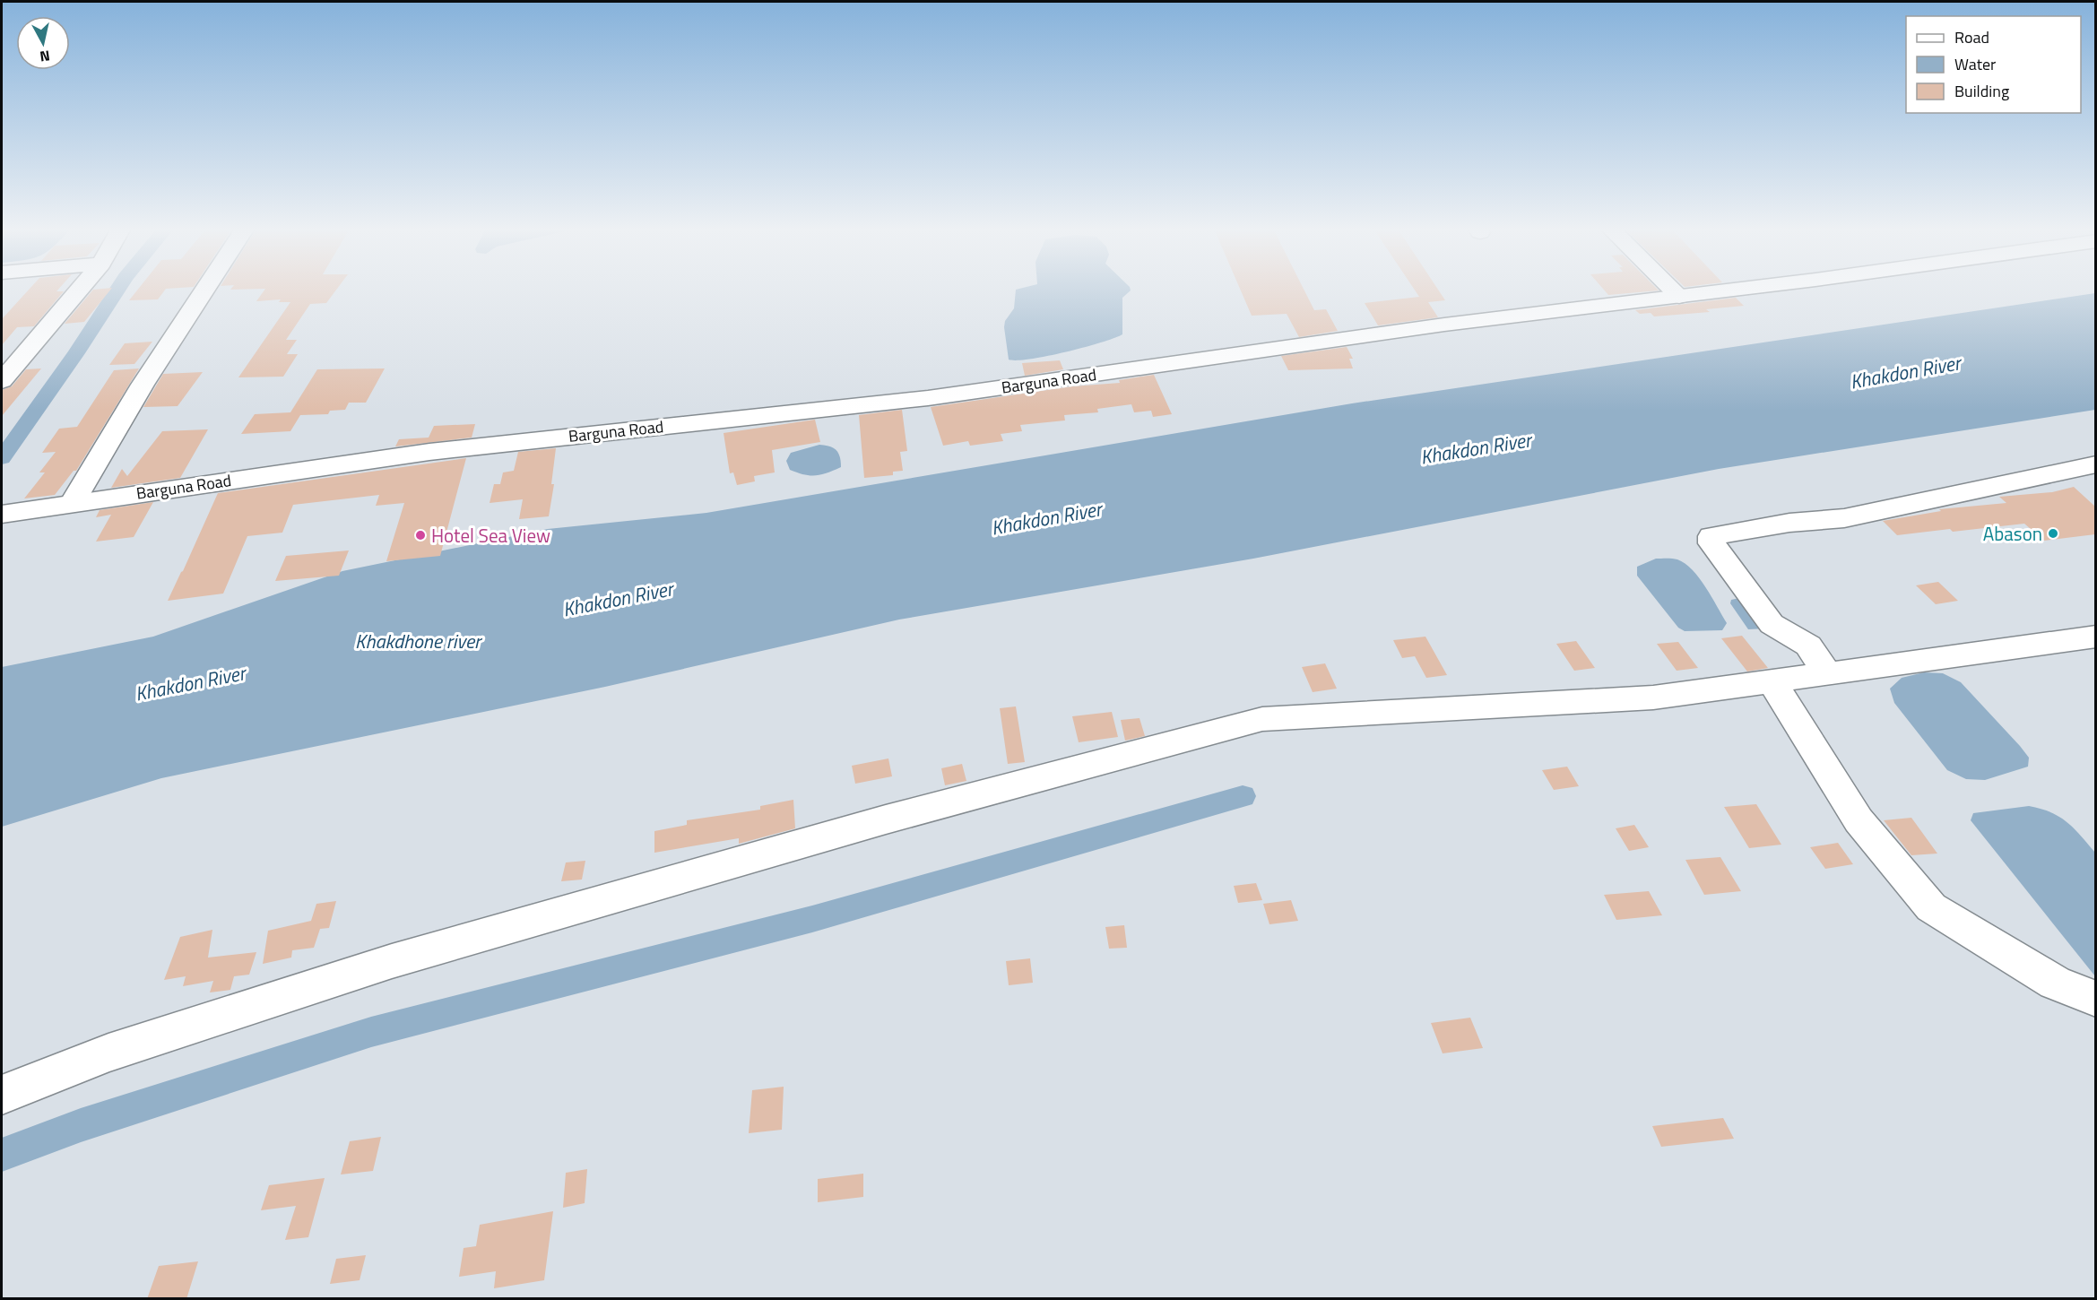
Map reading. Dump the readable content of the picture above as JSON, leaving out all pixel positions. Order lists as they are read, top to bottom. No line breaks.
{"streets":{"street":["Barguna Road"]},"water":["Khakdon River","Khakdhone river"],"places":["Abason","Hotel Sea View"],"legend":["Road","Water","Building"],"north":"bottom"}
